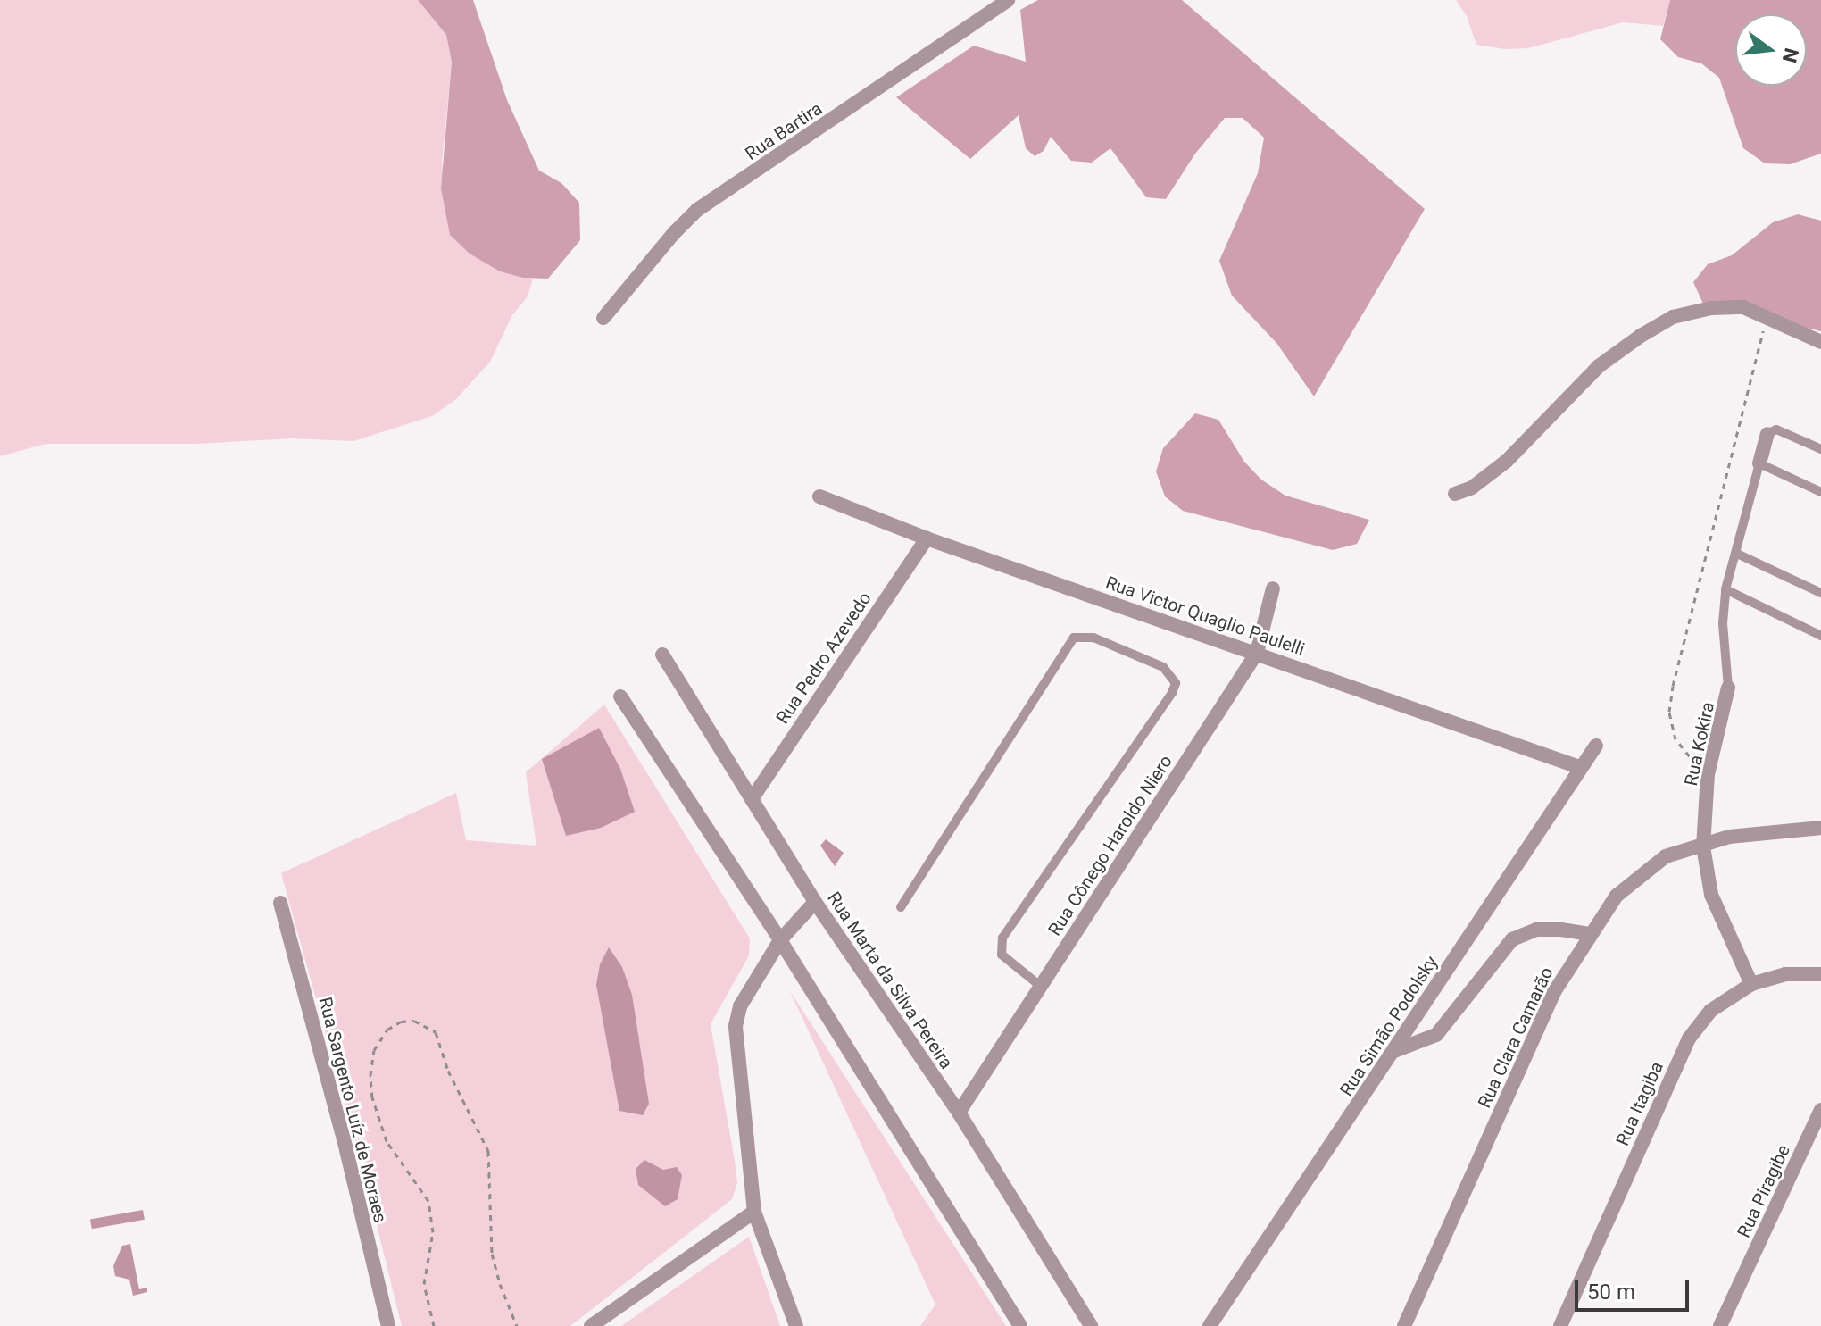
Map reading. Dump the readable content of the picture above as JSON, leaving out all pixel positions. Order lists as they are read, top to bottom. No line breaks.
{"streets":{"street":["Rua Bartira","Rua Victor Quaglio Paulelli","Rua Pedro Azevedo","Rua Kokira","Rua Cônego Haroldo Niero","Rua Marta da Silva Pereira","Rua Simão Podolsky","Rua Clara Camarão","Rua Itagiba","Rua Sargento Luíz de Moraes","Rua Piragibe"]},"crossings":[["Rua Victor Quaglio Paulelli","Rua Pedro Azevedo"],["Rua Victor Quaglio Paulelli","Rua Cônego Haroldo Niero"],["Rua Victor Quaglio Paulelli","Rua Simão Podolsky"],["Rua Pedro Azevedo","Rua Marta da Silva Pereira"],["Rua Kokira","Rua Clara Camarão"],["Rua Kokira","Rua Itagiba"],["Rua Cônego Haroldo Niero","Rua Marta da Silva Pereira"]],"scale_bar":"50 m","north":"right"}
